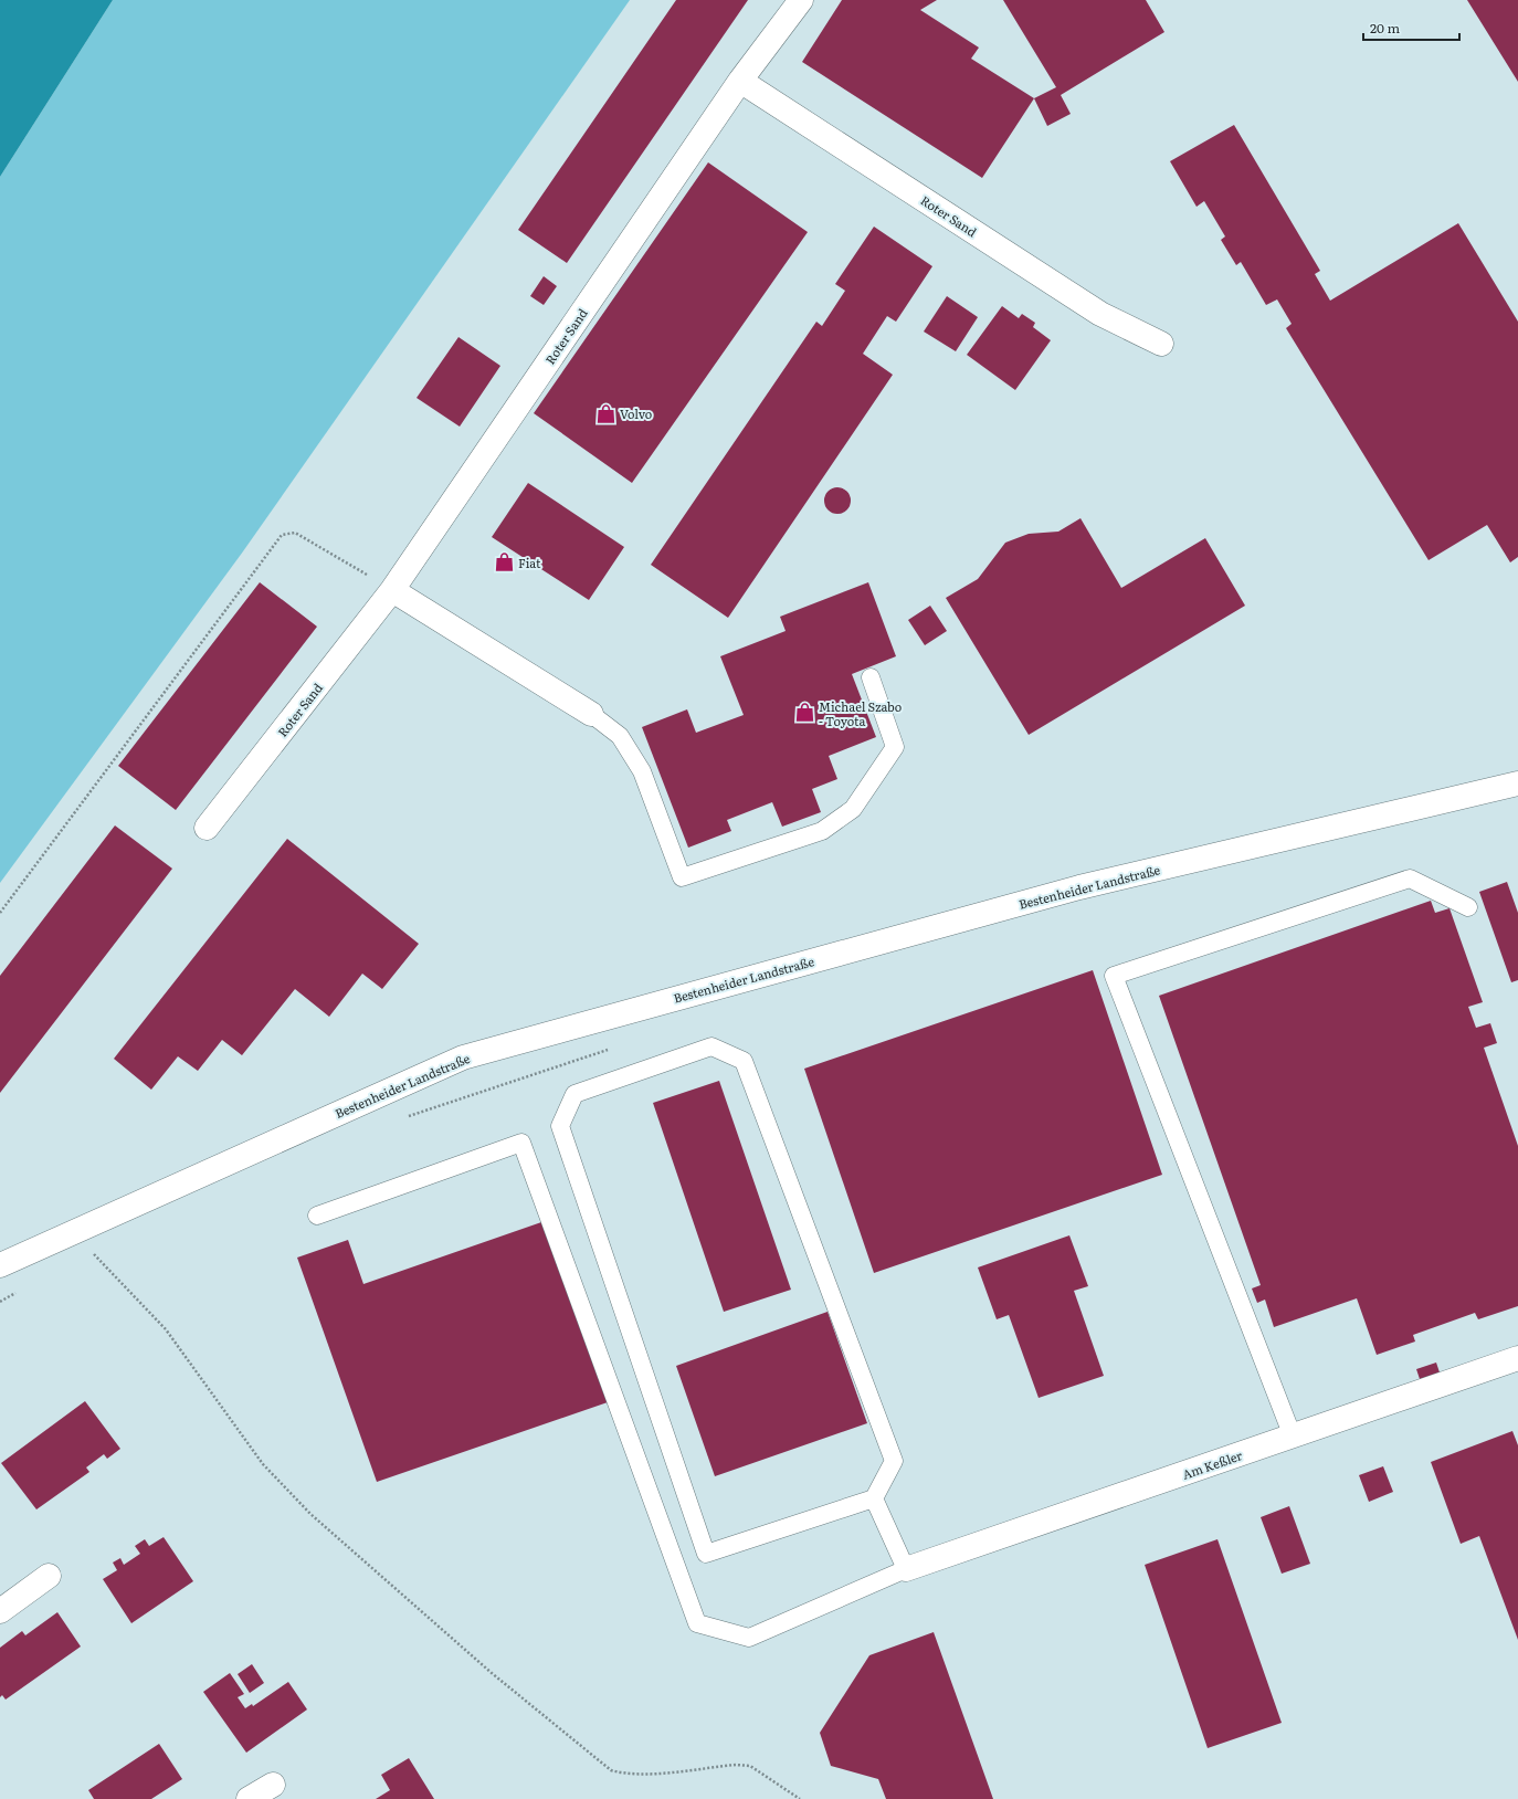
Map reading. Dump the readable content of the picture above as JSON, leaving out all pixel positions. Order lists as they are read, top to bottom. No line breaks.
{"streets":{"street":["Roter Sand","Bestenheider Landstraße","Am Keßler"]},"places":{"shop":["Volvo","Fiat","Michael Szabo - Toyota"]},"scale_bar":"20 m"}
